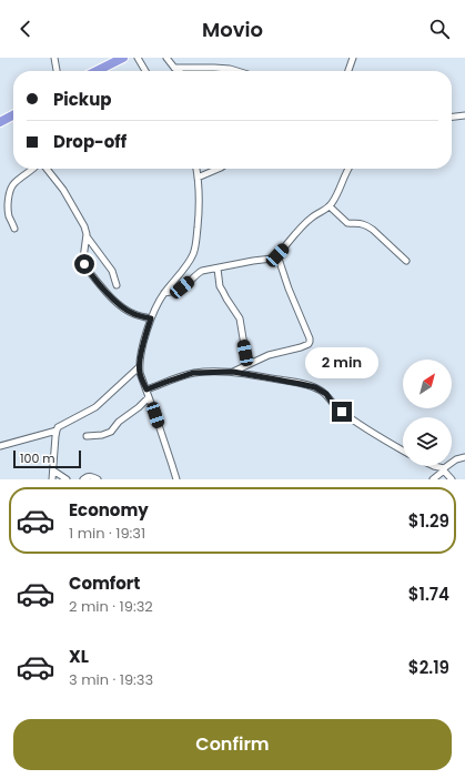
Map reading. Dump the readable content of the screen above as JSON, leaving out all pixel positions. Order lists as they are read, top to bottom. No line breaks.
{"scale_bar":"100 m","north":"top right","page":{"header":"Movio","banner":["Pickup","Drop-off"],"bubble":"2 min","scale":"100 m","list":[{"name":"Economy","note":"1 min · 19:31","value":"$1.29"},{"name":"Comfort","note":"2 min · 19:32","value":"$1.74"},{"name":"XL","note":"3 min · 19:33","value":"$2.19"}],"buttons":"Confirm"}}
